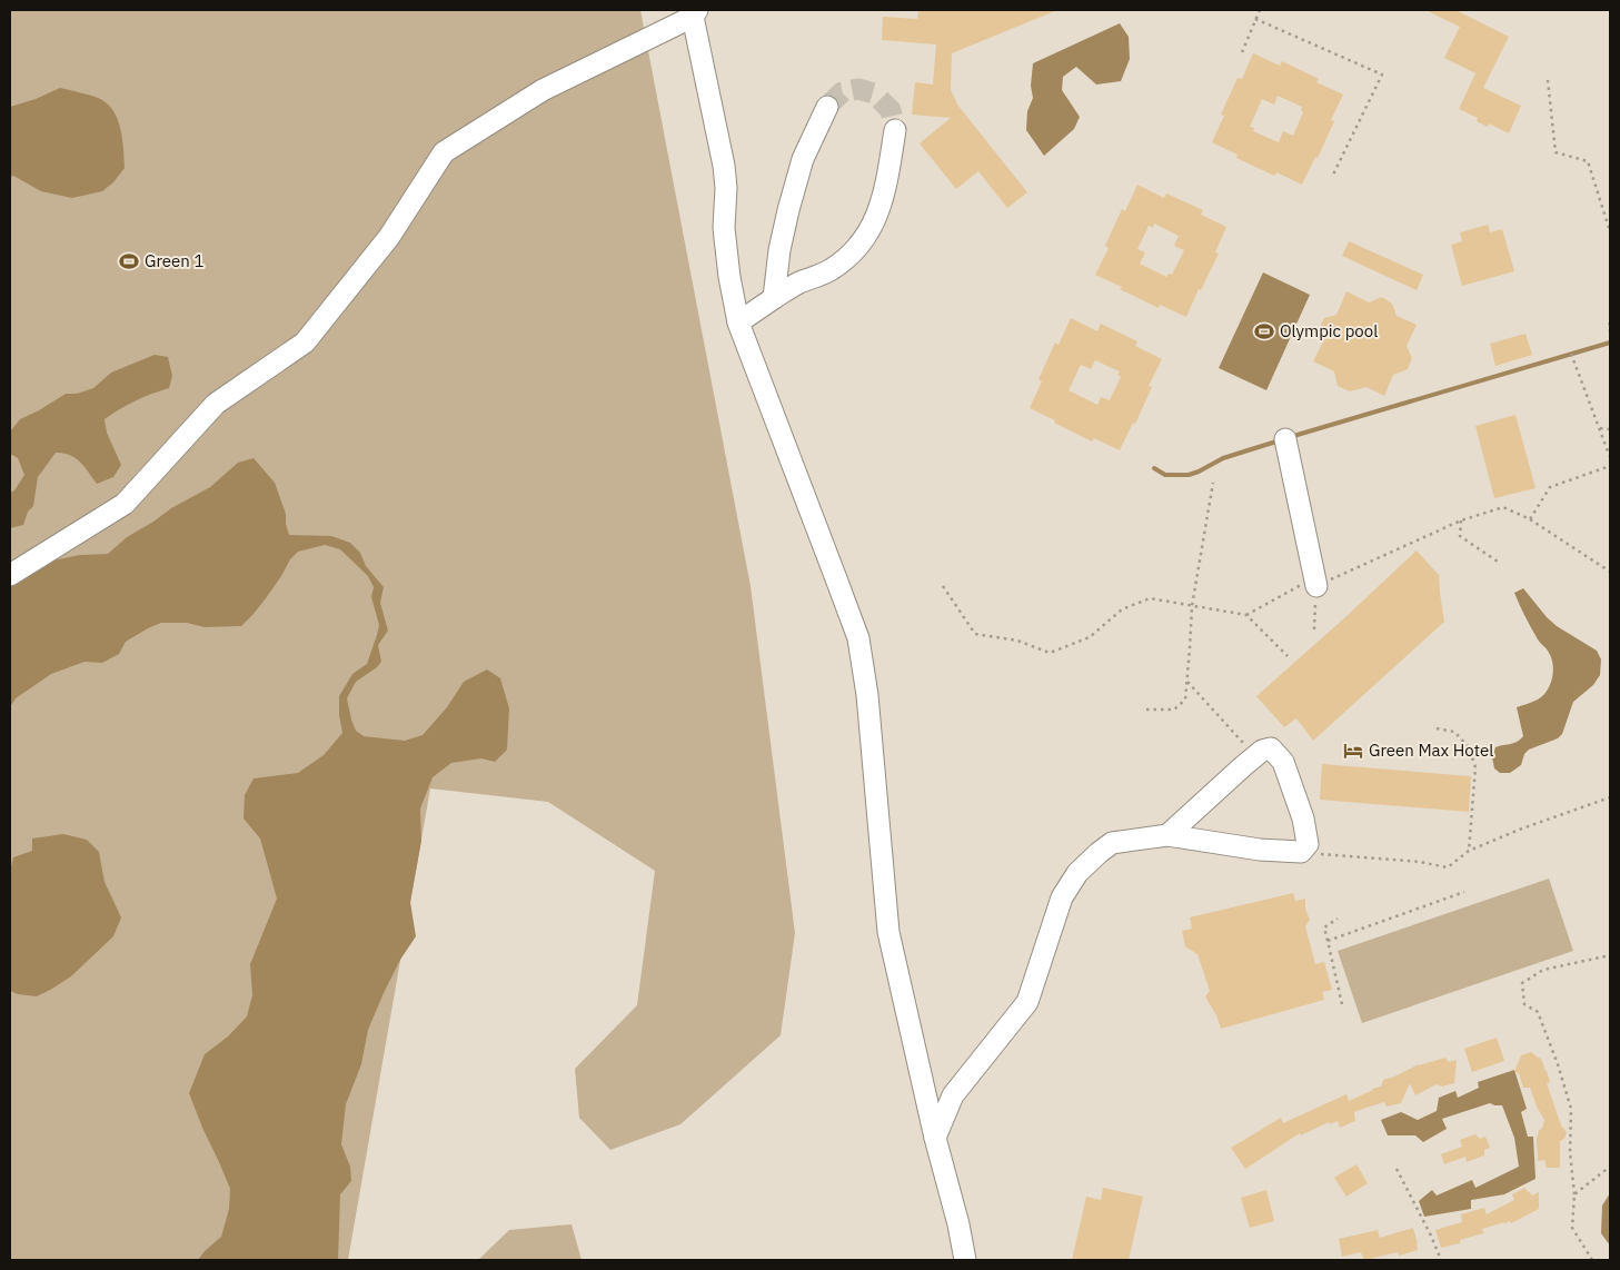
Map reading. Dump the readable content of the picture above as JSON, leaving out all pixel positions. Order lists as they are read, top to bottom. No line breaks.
{"places":{"sports":["Green 1","Olympic pool"],"hotel":["Green Max Hotel"]}}
